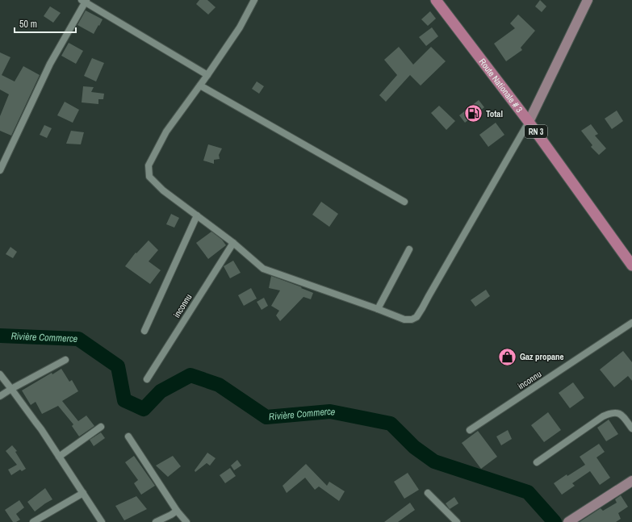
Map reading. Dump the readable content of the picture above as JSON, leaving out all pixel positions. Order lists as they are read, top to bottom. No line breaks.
{"streets":{"main road":["Route Nationale # 3","RN 3"],"street":["inconnu"]},"water":["Rivière Commerce"],"places":{"fuel station":["Total"],"shop":["Gaz propane"]},"scale_bar":"50 m"}
